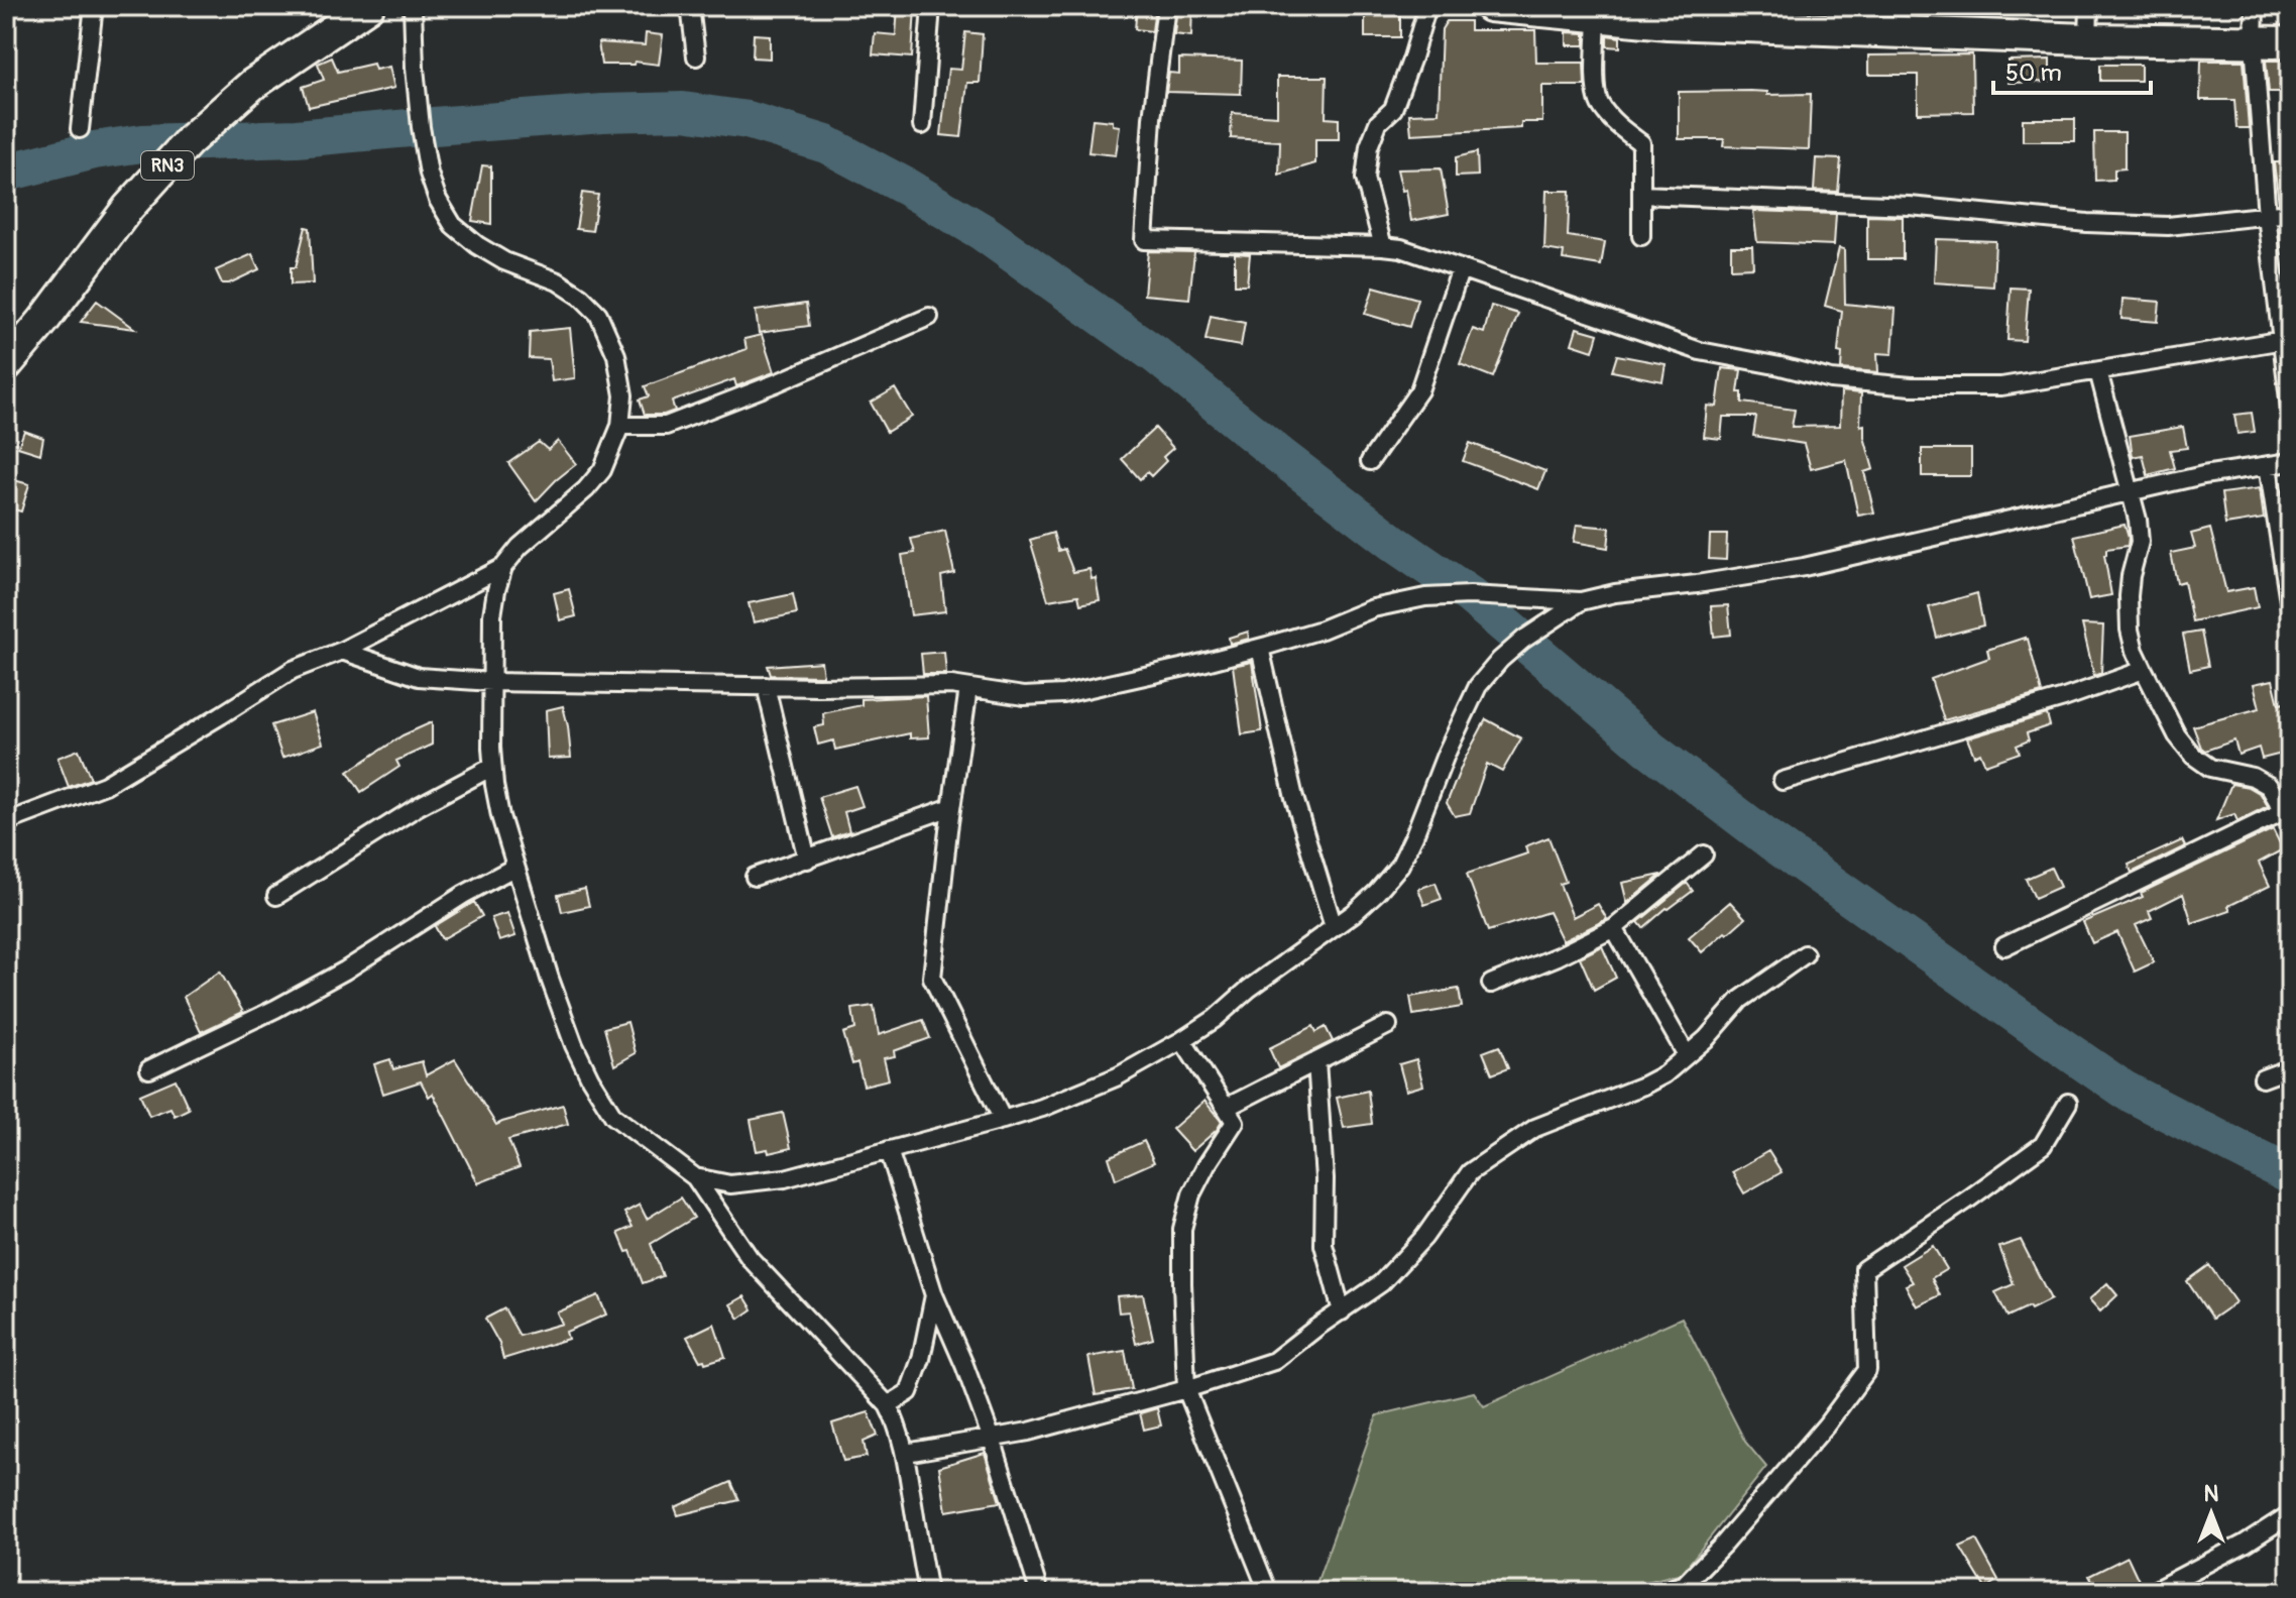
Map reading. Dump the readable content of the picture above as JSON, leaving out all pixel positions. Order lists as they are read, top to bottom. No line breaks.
{"streets":{"highway":["RN3"]},"scale_bar":"50 m","north":"top"}
